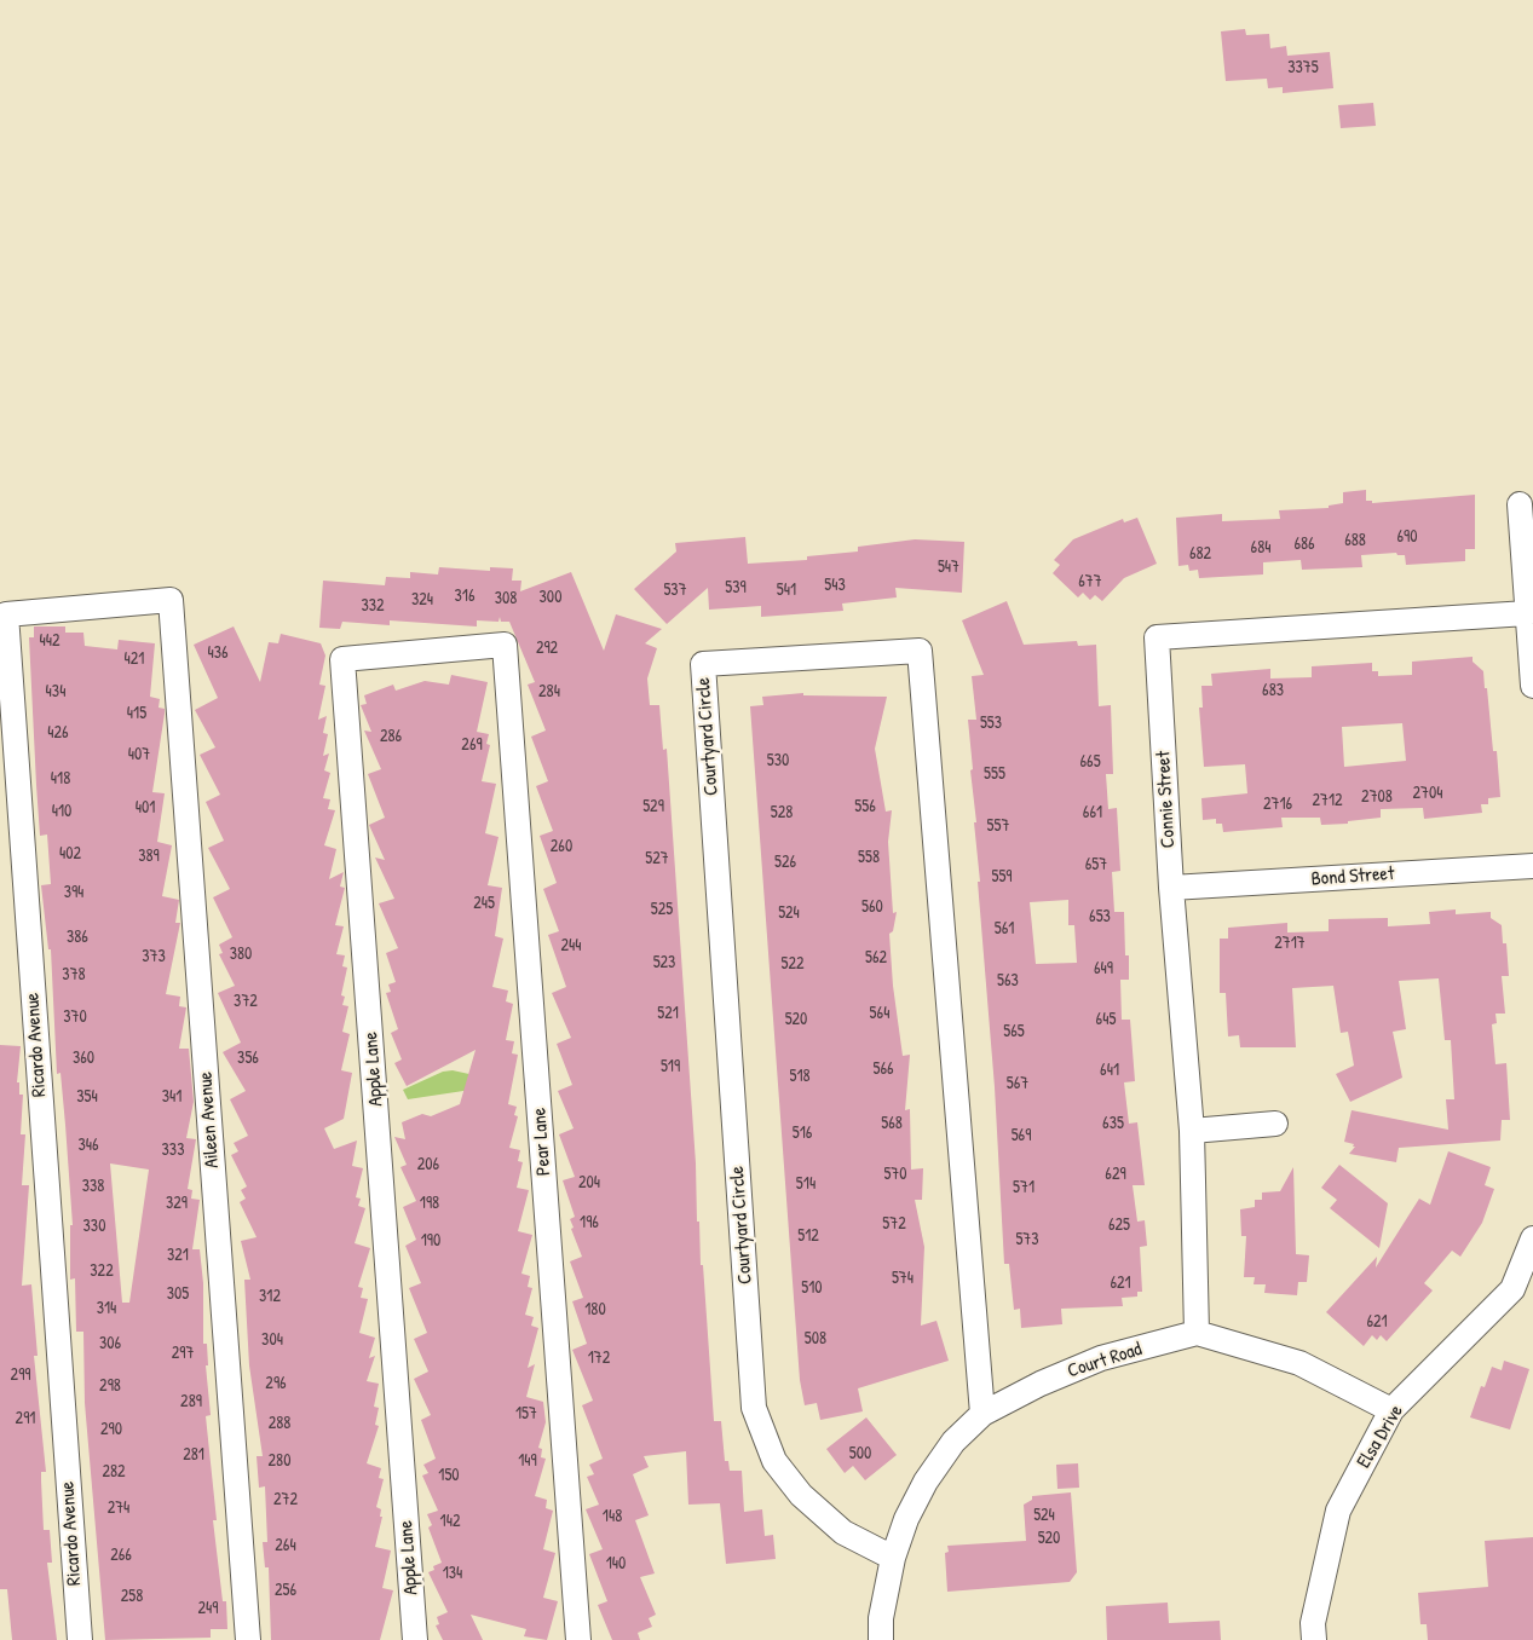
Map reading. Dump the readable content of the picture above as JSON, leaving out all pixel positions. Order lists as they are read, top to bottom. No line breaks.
{"streets":{"street":["Courtyard Circle","Connie Street","Bond Street","Ricardo Avenue","Apple Lane","Aileen Avenue","Pear Lane","Court Road","Elsa Drive"]},"crossings":[["Courtyard Circle","Court Road"],["Connie Street","Bond Street"],["Connie Street","Court Road"],["Ricardo Avenue","Aileen Avenue"],["Apple Lane","Pear Lane"]],"house_numbers":["3375","690","688","686","684","682","547","677","543","539","537","541","316","300","308","324","332","442","292","436","421","683","434","284","415","553","426","286","269","407","530","665","555","418","2704","2708","2712","2716","529","556","401","410","528","661","557","260","402","389","558","527","526","657","559","394","245","560","525","524","653","561","386","2717","244","380","373","562","523","522","649","378","563","372","521","564","370","520","645","565","360","356","519","566","641","518","567","354","341","568","635","516","569","346","333","206","570","629","204","514","338","571","329","198","196","572","625","330","512","573","190","321","322","574","621","510","305","312","314","180","621","508","304","306","297","172","299","296","298","289","157","291","288","290","500","281","280","149","282","150","272","274","524","148","142","520","264","266","140","134","256","258","249"]}
